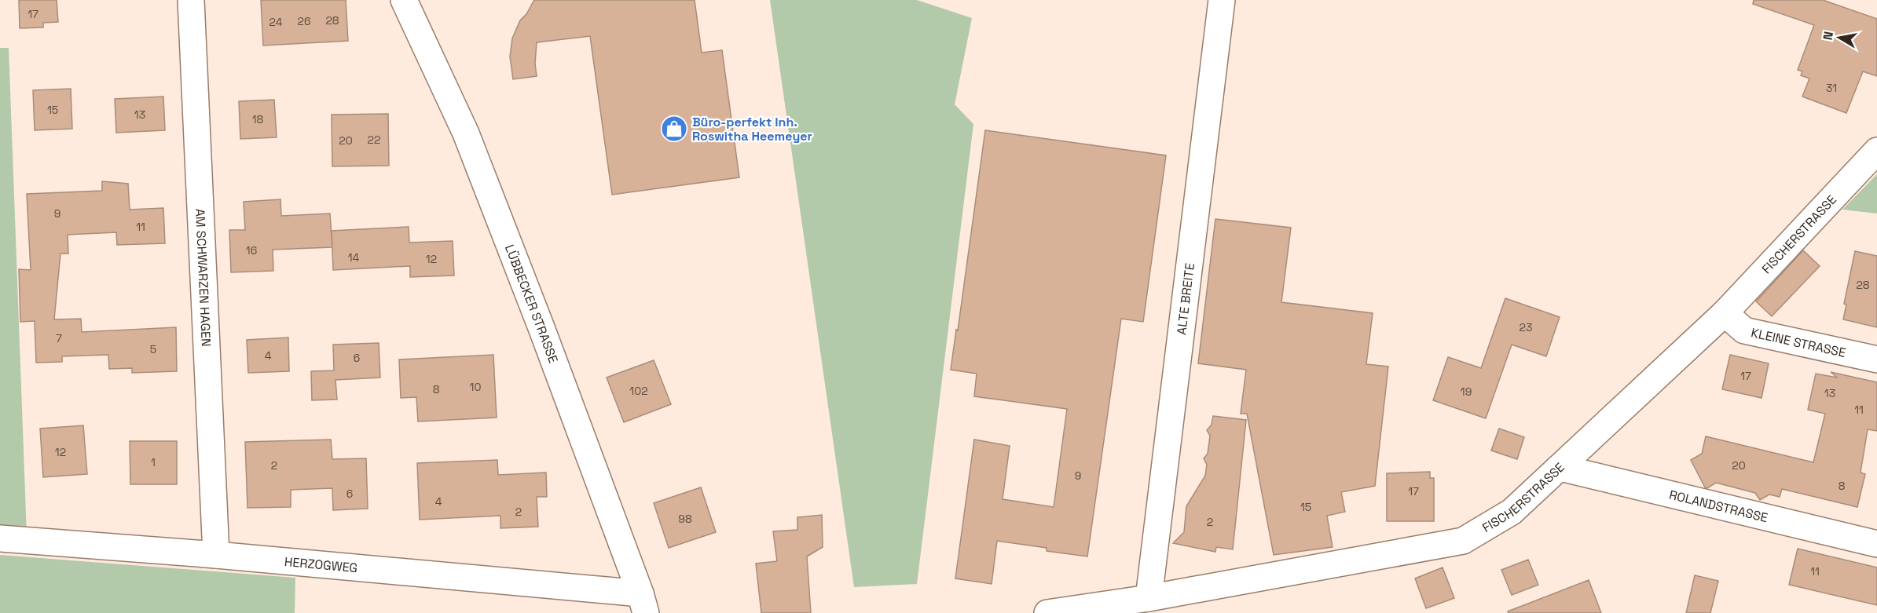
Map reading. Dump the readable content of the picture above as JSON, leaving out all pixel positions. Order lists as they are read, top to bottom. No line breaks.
{"streets":{"street":["FISCHERSTRASSE","AM SCHWARZEN HAGEN","ALTE BREITE","LÜBBECKER STRASSE","KLEINE STRASSE","ROLANDSTRASSE","HERZOGWEG"]},"crossings":[["FISCHERSTRASSE","ALTE BREITE"],["FISCHERSTRASSE","KLEINE STRASSE"],["FISCHERSTRASSE","ROLANDSTRASSE"],["AM SCHWARZEN HAGEN","HERZOGWEG"],["LÜBBECKER STRASSE","HERZOGWEG"]],"places":{"shop":["Büro-perfekt Inh. Roswitha Heemeyer"]},"house_numbers":["17","28","26","24","31","15","13","18","22","20","9","11","16","14","12","28","23","7","5","4","6","17","10","8","102","19","13","11","12","1","2","20","9","8","17","6","4","15","2","98","2","11"],"north":"left"}
